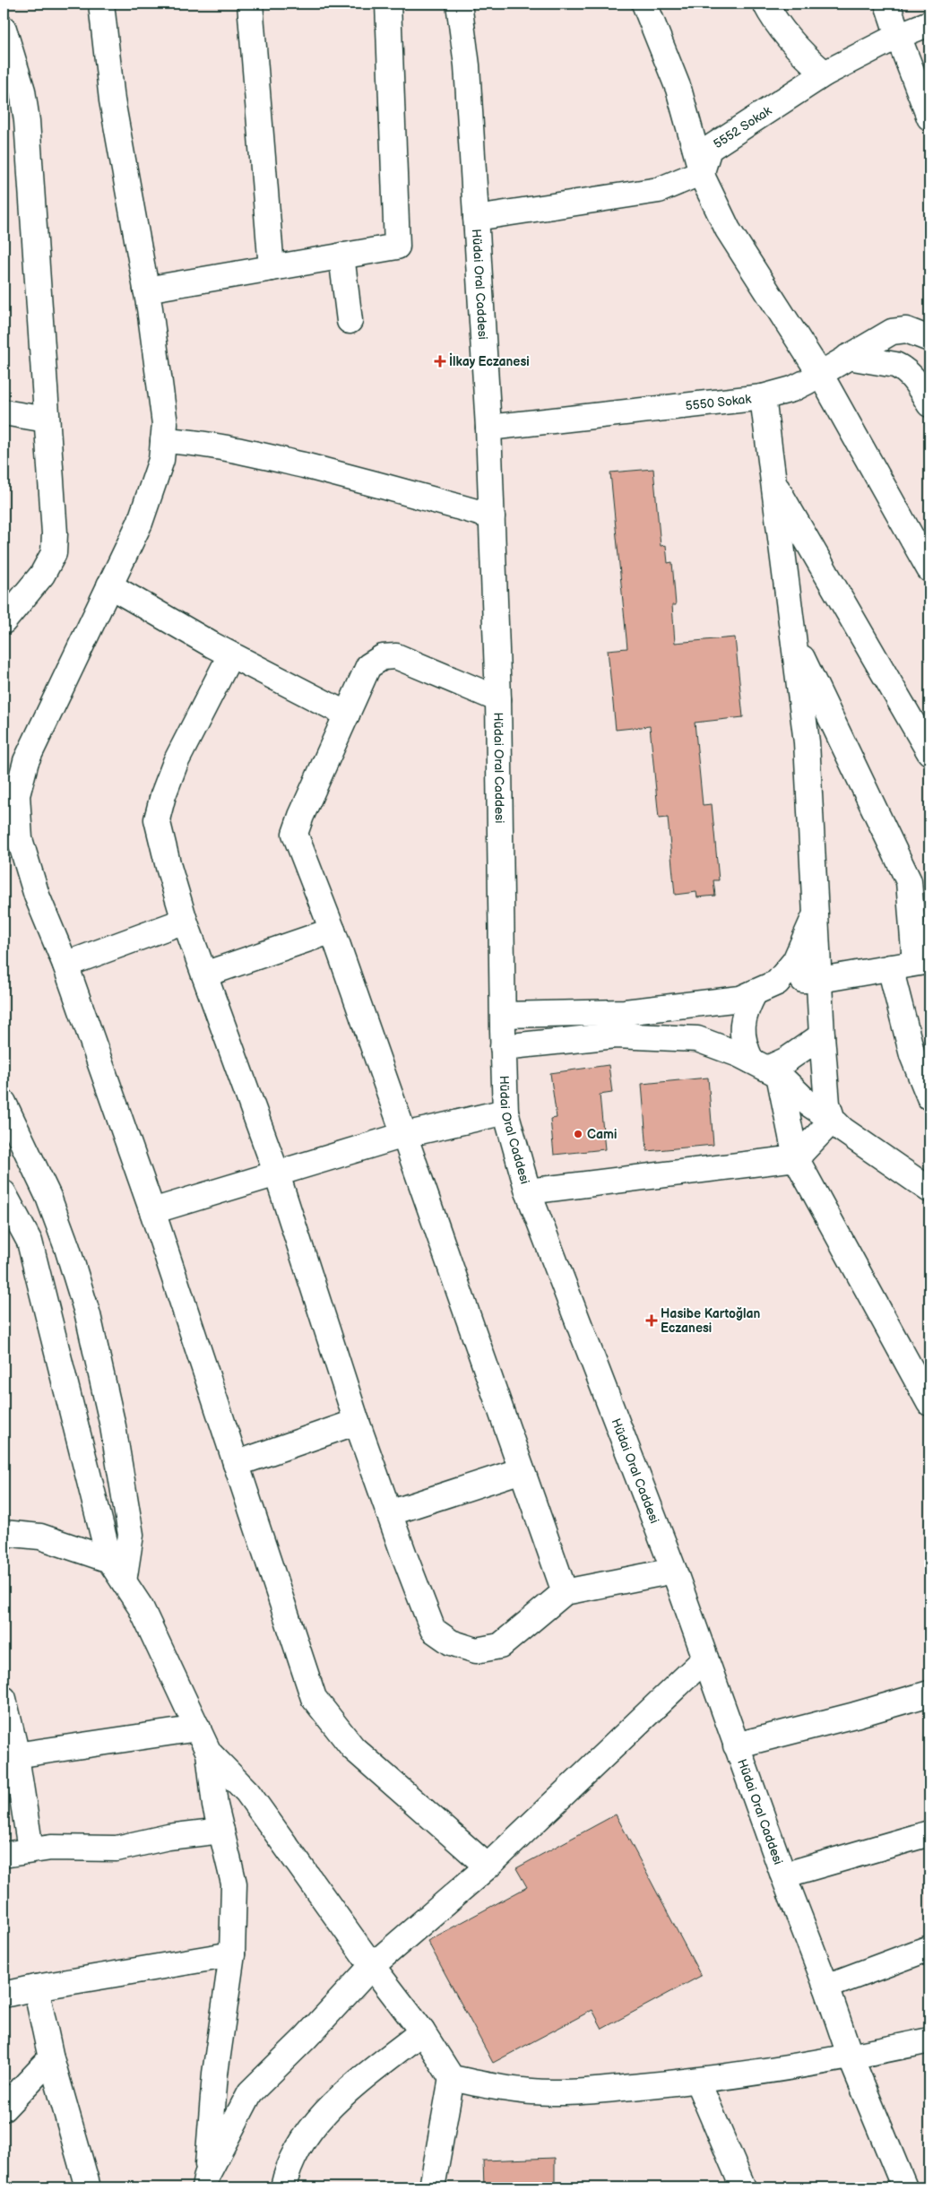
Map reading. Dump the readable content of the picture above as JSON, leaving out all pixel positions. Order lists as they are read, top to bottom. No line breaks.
{"streets":{"street":["5552 Sokak","Hüdai Oral Caddesi","5550 Sokak"]},"crossings":[["Hüdai Oral Caddesi","5550 Sokak"]],"places":{"health":["İlkay Eczanesi","Hasibe Kartoğlan Eczanesi"],"other":["Cami"]}}
